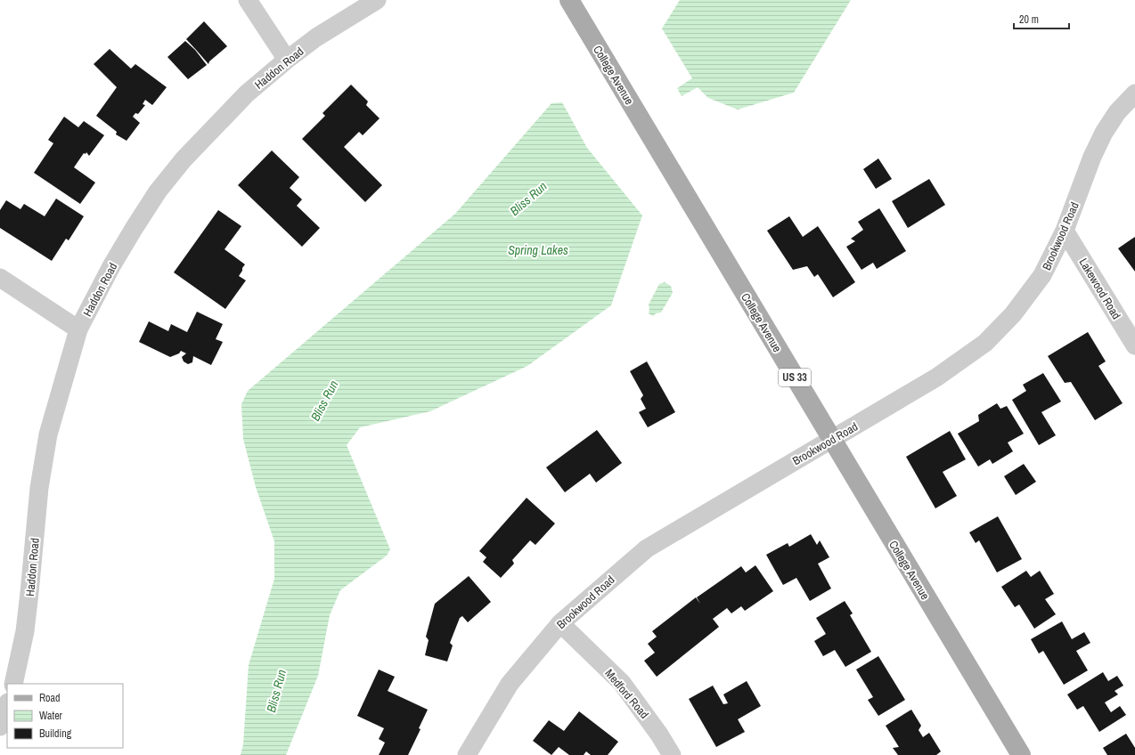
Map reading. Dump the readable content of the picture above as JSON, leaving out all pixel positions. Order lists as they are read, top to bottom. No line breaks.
{"streets":{"main road":["College Avenue","US 33"],"street":["Haddon Road","Brookwood Road","Lakewood Road","Medford Road"]},"crossings":[["College Avenue","Brookwood Road"],["Brookwood Road","Lakewood Road"],["Brookwood Road","Medford Road"]],"water":["Bliss Run","Spring Lakes"],"legend":["Road","Water","Building"],"scale_bar":"20 m"}
